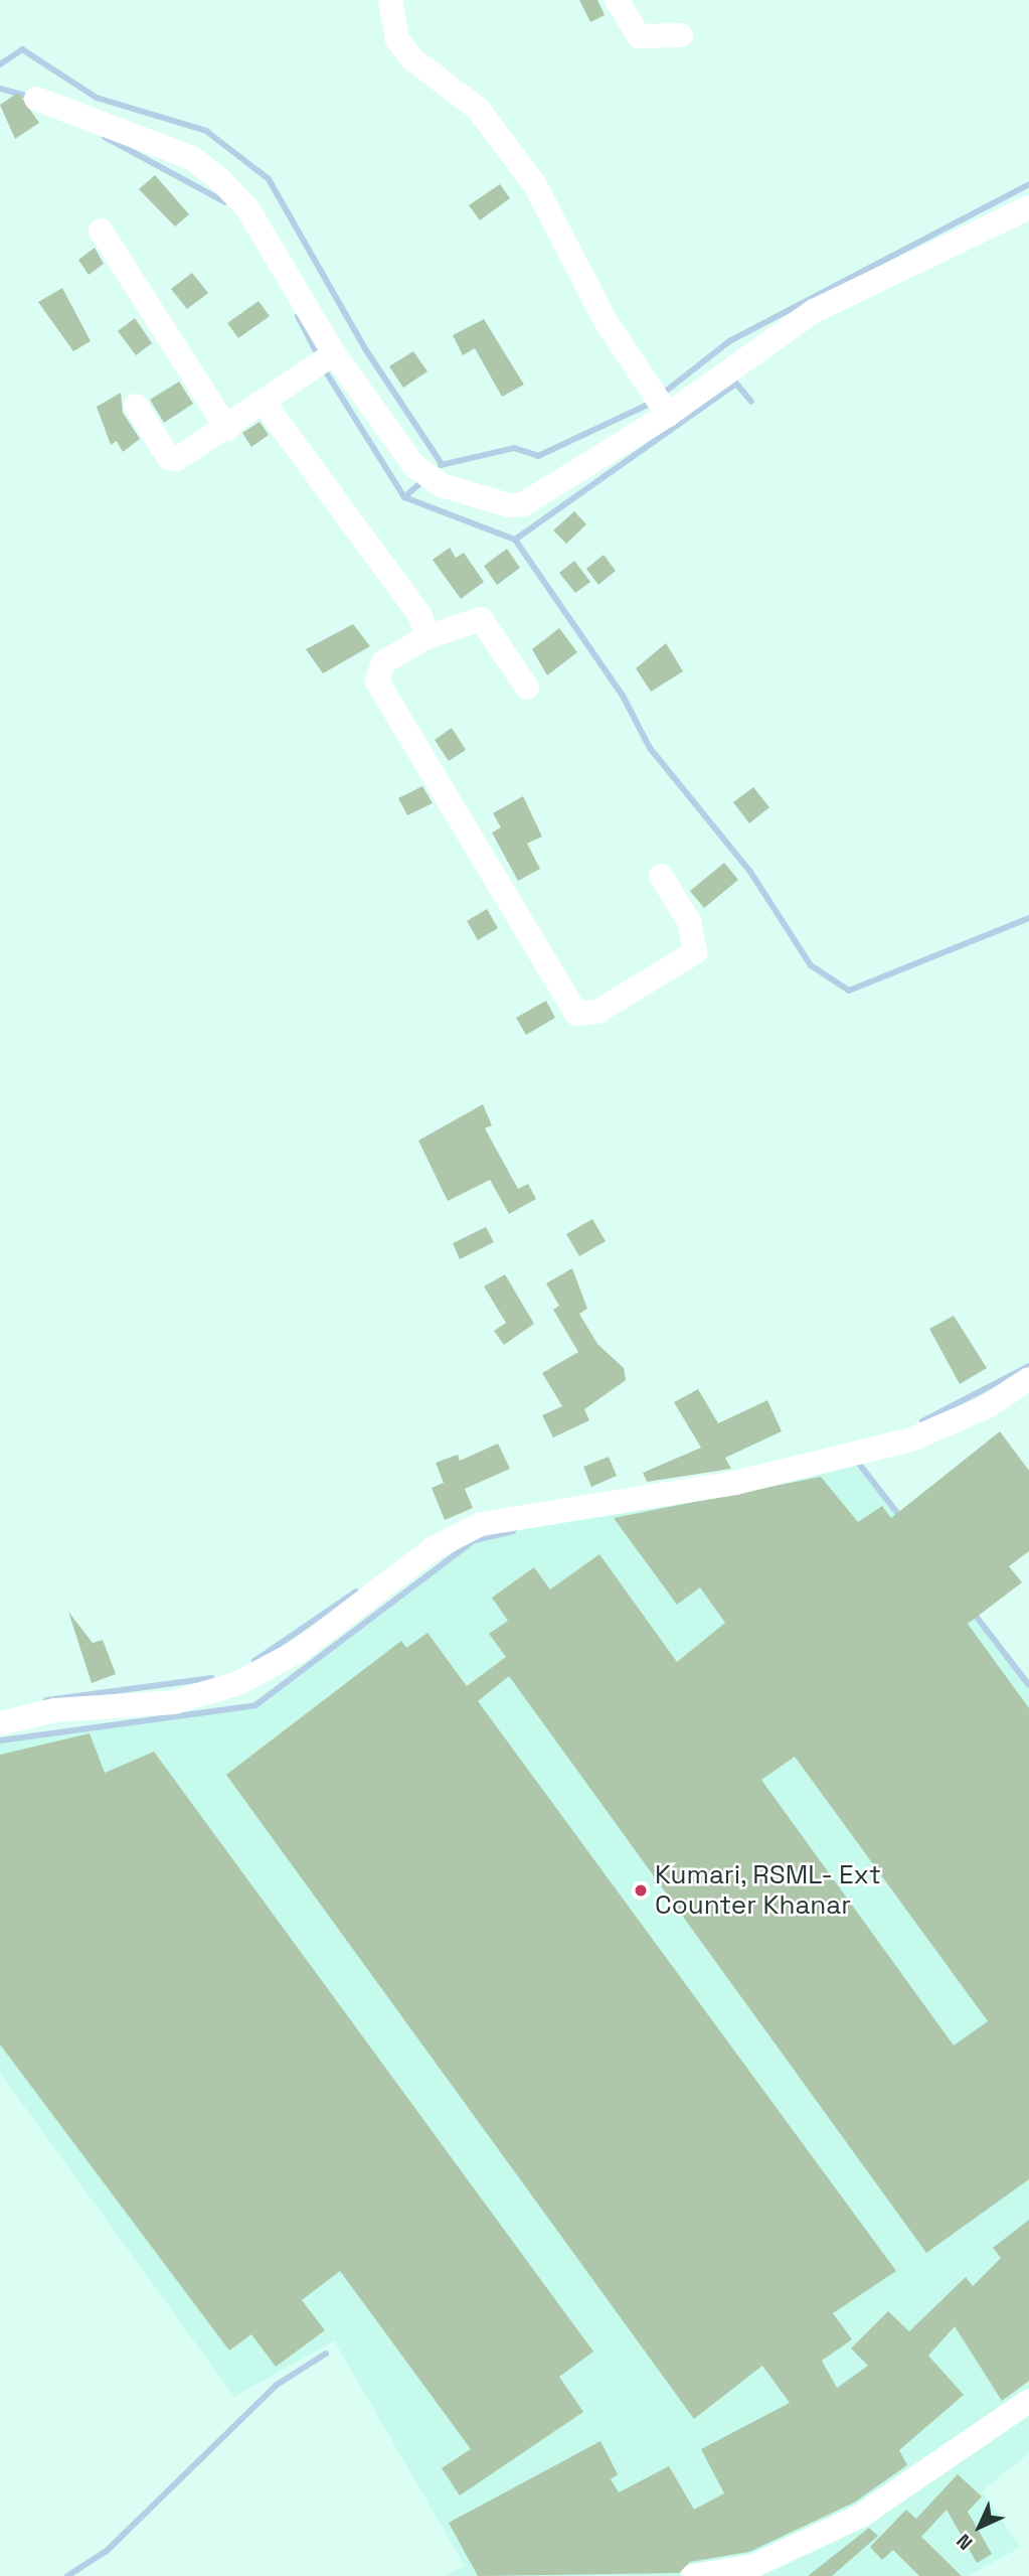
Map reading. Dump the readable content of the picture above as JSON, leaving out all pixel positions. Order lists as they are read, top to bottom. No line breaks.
{"places":["Kumari, RSML- Ext Counter Khanar"],"north":"bottom left"}
